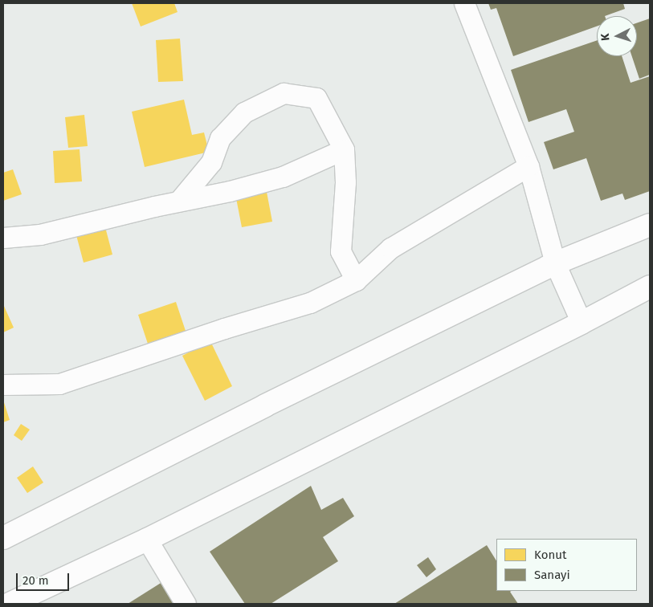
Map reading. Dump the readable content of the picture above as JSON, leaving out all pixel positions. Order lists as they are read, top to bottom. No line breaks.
{"legend":["Konut","Sanayi"],"scale_bar":"20 m","north":"left"}
